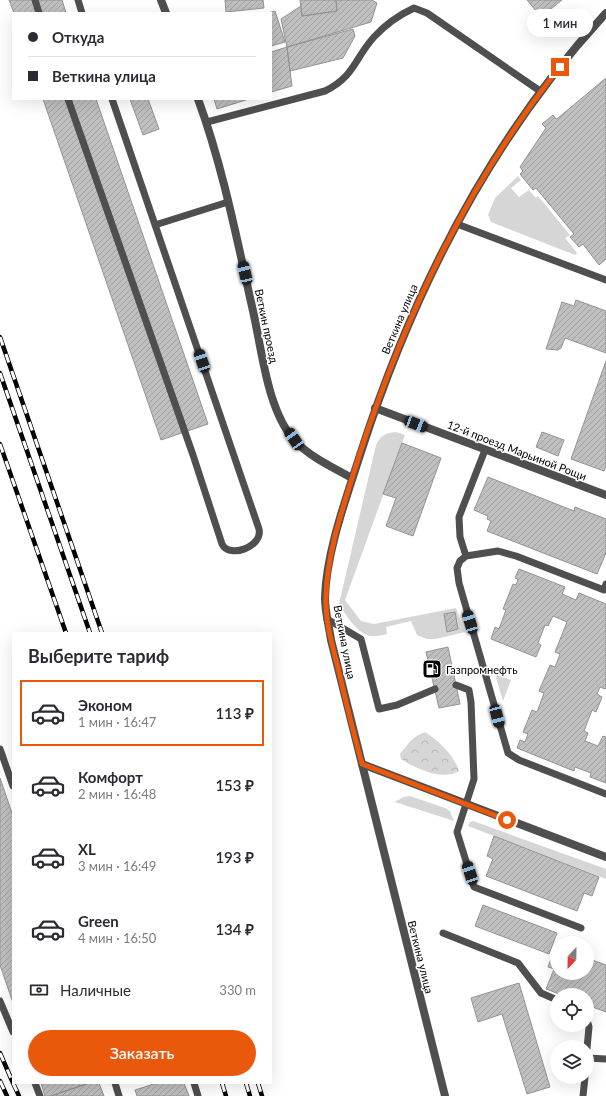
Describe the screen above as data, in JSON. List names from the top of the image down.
{
  "streets": {
    "street": ["Веткина улица", "Веткин проезд", "12-й проезд Марьиной Рощи"]
  },
  "crossings": [
    ["Веткина улица", "Веткин проезд"],
    ["Веткина улица", "12-й проезд Марьиной Рощи"]
  ],
  "places": {
    "fuel station": ["Газпромнефть"]
  },
  "north": "bottom",
  "page": {
    "bubble": "1 мин",
    "banner": ["Откуда", "Веткина улица"],
    "heading": "Выберите тариф",
    "list": [
      {
        "name": "Эконом",
        "note": "1 мин · 16:47",
        "value": "113 ₽"
      },
      {
        "name": "Комфорт",
        "note": "2 мин · 16:48",
        "value": "153 ₽"
      },
      {
        "name": "XL",
        "note": "3 мин · 16:49",
        "value": "193 ₽"
      },
      {
        "name": "Green",
        "note": "4 мин · 16:50",
        "value": "134 ₽"
      }
    ],
    "pay": ["Наличные", "330 m"],
    "buttons": "Заказать"
  }
}
